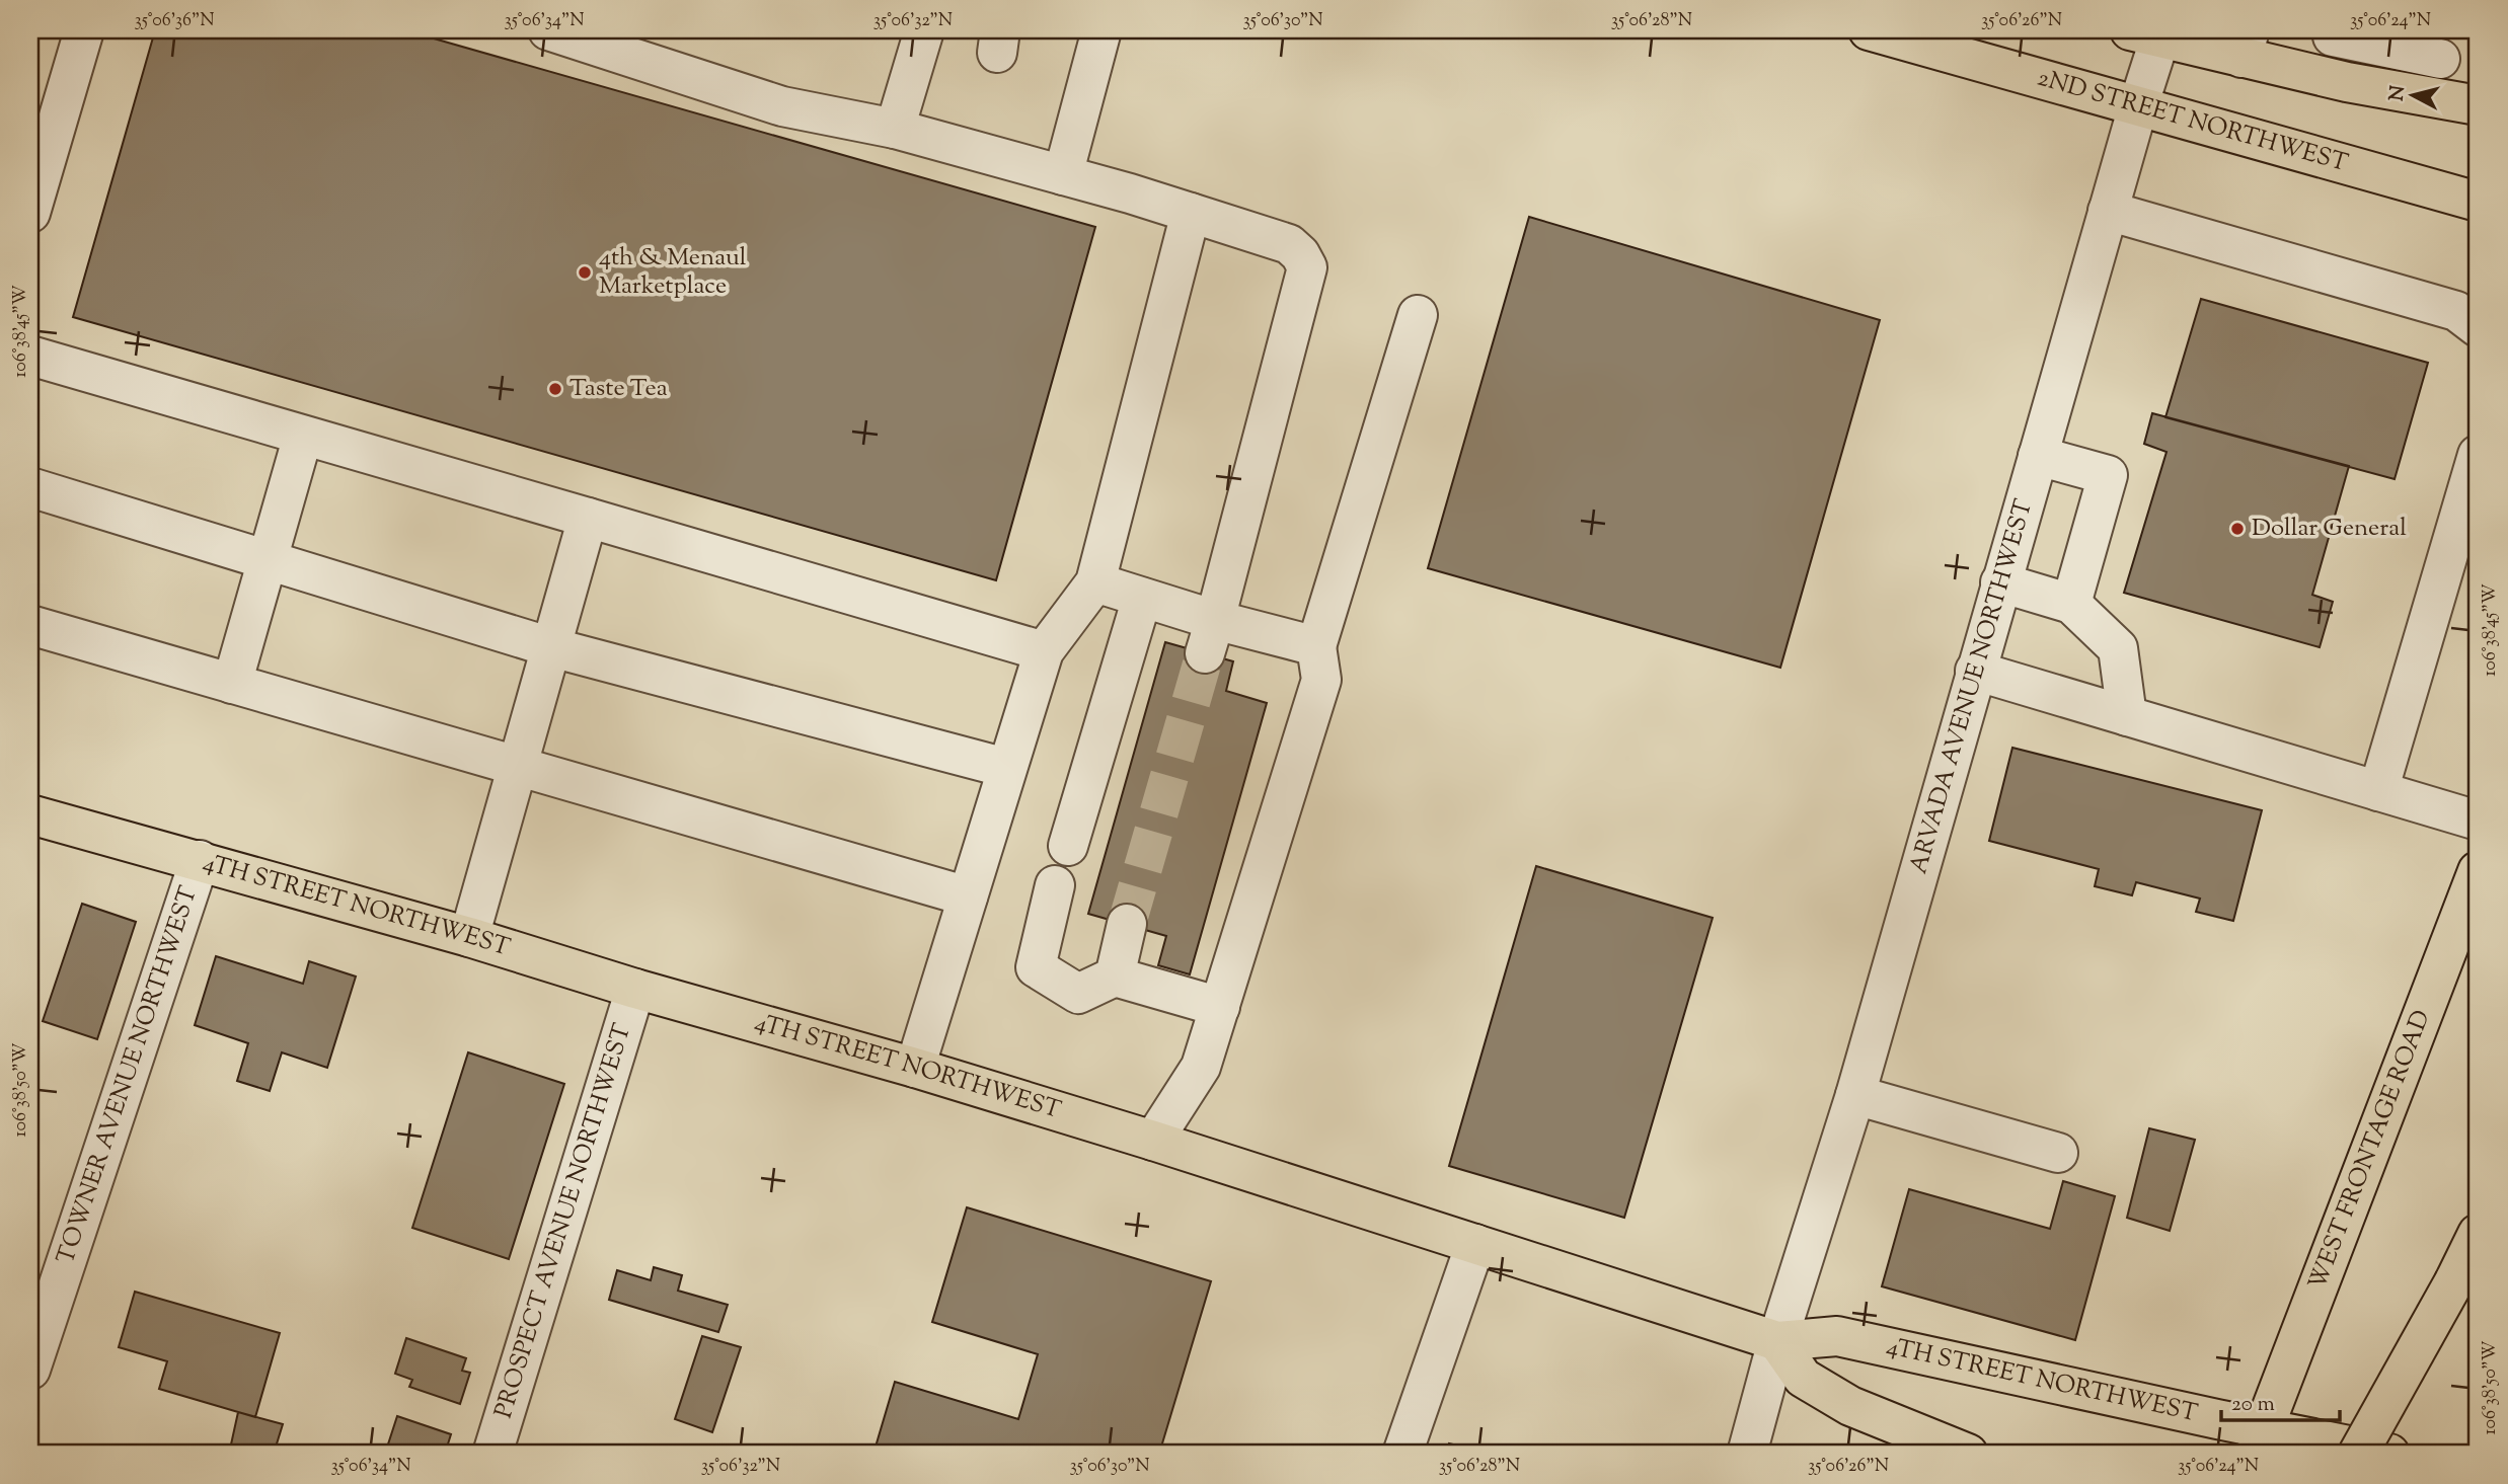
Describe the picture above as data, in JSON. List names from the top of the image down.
{
  "streets": {
    "main road": ["2ND STREET NORTHWEST", "4TH STREET NORTHWEST", "WEST FRONTAGE ROAD"],
    "street": ["ARVADA AVENUE NORTHWEST", "TOWNER AVENUE NORTHWEST", "PROSPECT AVENUE NORTHWEST"]
  },
  "crossings": [
    ["2ND STREET NORTHWEST", "ARVADA AVENUE NORTHWEST"],
    ["ARVADA AVENUE NORTHWEST", "4TH STREET NORTHWEST"],
    ["4TH STREET NORTHWEST", "TOWNER AVENUE NORTHWEST"],
    ["4TH STREET NORTHWEST", "WEST FRONTAGE ROAD"],
    ["4TH STREET NORTHWEST", "PROSPECT AVENUE NORTHWEST"]
  ],
  "places": ["4th & Menaul Marketplace", "Taste Tea", "Dollar General"],
  "scale_bar": "20 m",
  "north": "left",
  "coordinates": [
    "35°06'36\"N",
    "35°06'34\"N",
    "35°06'32\"N",
    "35°06'30\"N",
    "35°06'28\"N",
    "35°06'26\"N",
    "35°06'24\"N",
    "106°38'45\"W",
    "106°38'50\"W"
  ]
}
